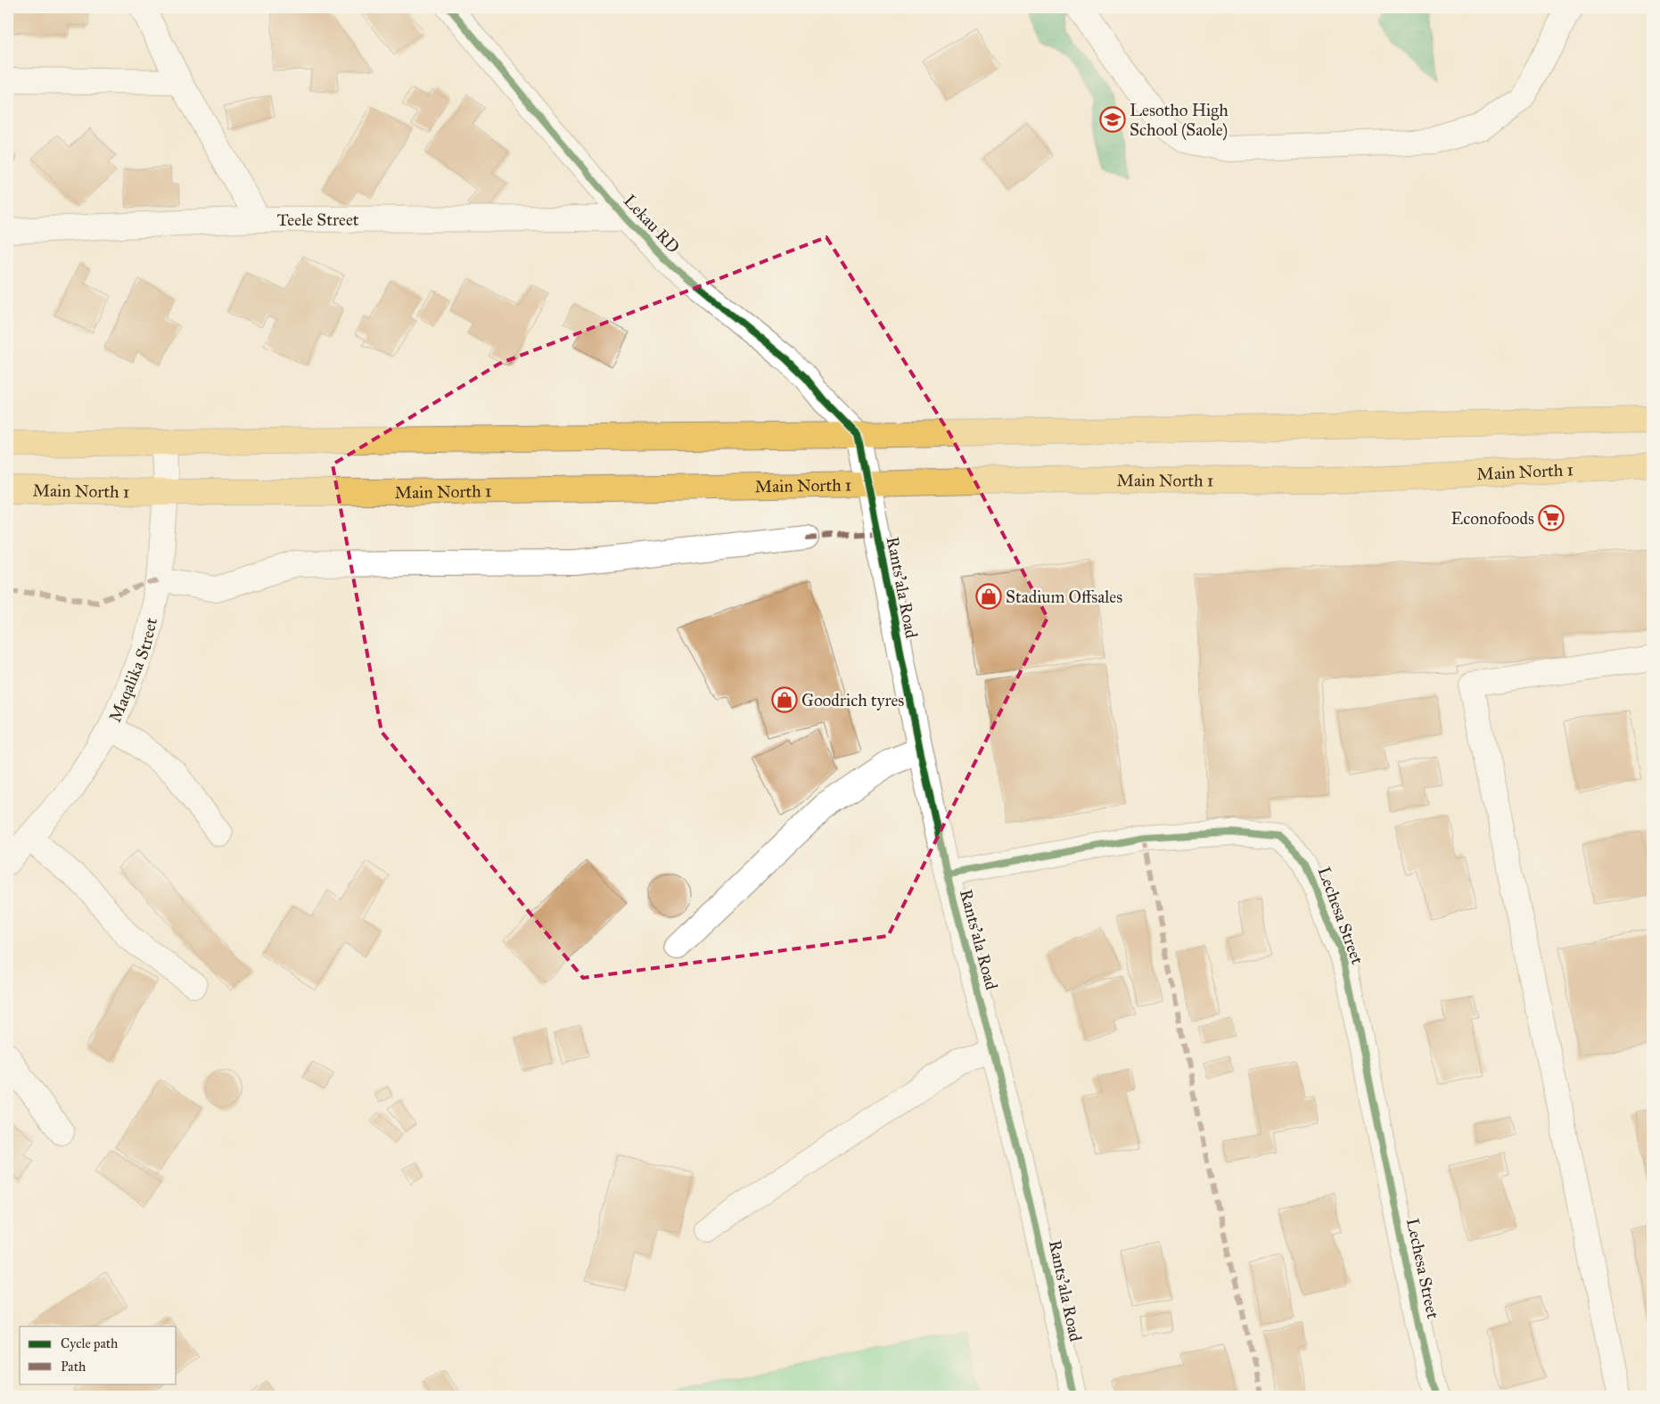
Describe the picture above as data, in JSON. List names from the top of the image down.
{
  "streets": {
    "main road": ["Main North 1"],
    "street": [
      "Teele Street",
      "Lekau RD",
      "Rants'ala Road",
      "Maqalika Street",
      "Lechesa Street"
    ]
  },
  "crossings": [
    ["Teele Street", "Lekau RD"],
    ["Lekau RD", "Rants'ala Road"],
    ["Main North 1", "Rants'ala Road"],
    ["Main North 1", "Maqalika Street"],
    ["Rants'ala Road", "Lechesa Street"]
  ],
  "places": {
    "school or university": ["Lesotho High School (Saole)"],
    "supermarket": ["Econofoods"],
    "shop": ["Stadium Offsales", "Goodrich tyres"]
  },
  "legend": ["Cycle path", "Path"]
}
